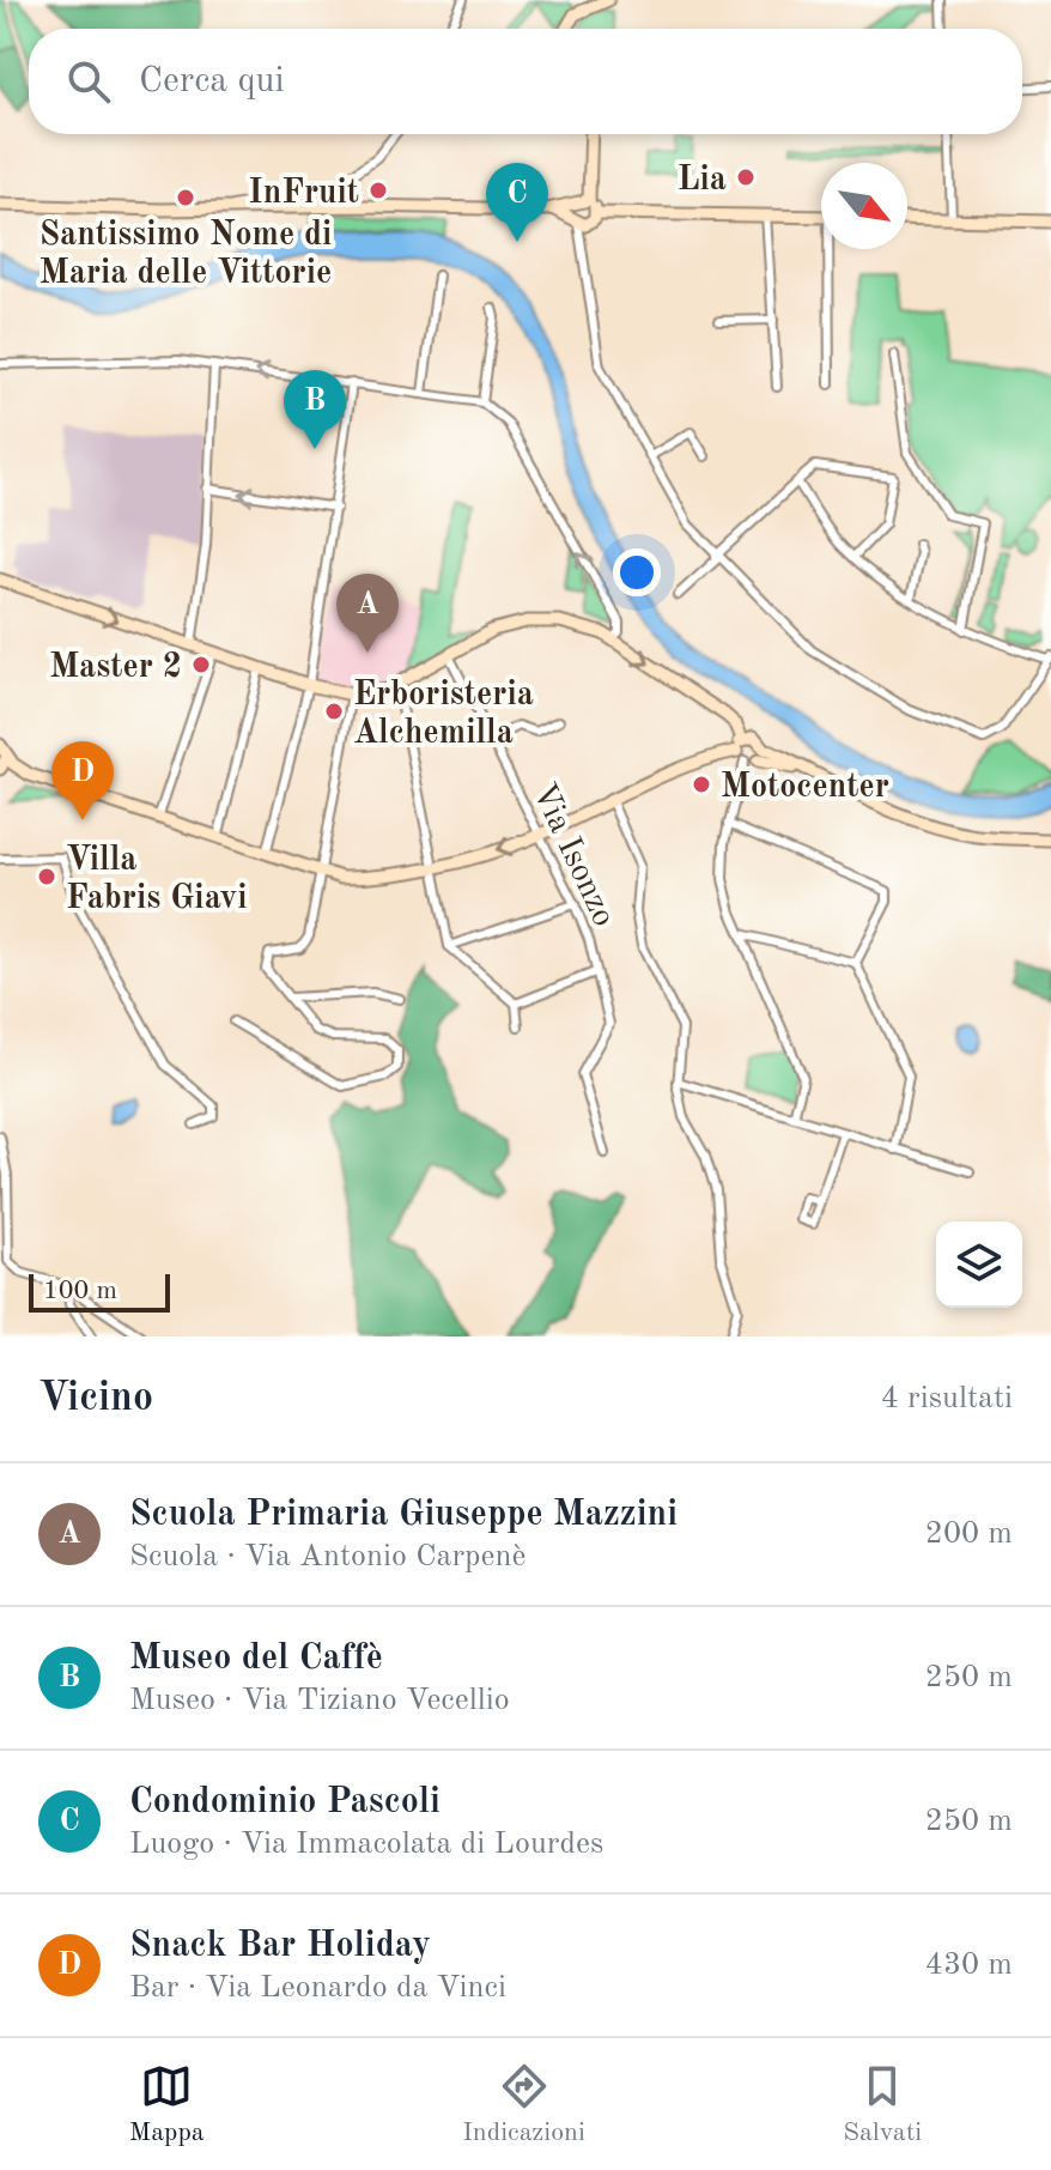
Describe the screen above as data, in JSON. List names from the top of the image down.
{
  "streets": {
    "street": ["Via Isonzo"]
  },
  "places": [
    "Lia",
    "InFruit",
    "Santissimo Nome di Maria delle Vittorie",
    "Master 2",
    "Erboristeria Alchemilla",
    "Motocenter",
    "Villa Fabris Giavi"
  ],
  "scale_bar": "100 m",
  "north": "bottom right",
  "page": {
    "search": "Cerca qui",
    "pins": [
      "C",
      "B",
      "A",
      "D"
    ],
    "scale": "100 m",
    "heading": ["Vicino", "4 risultati"],
    "list": [
      {
        "mark": "A",
        "name": "Scuola Primaria Giuseppe Mazzini",
        "note": "Scuola · Via Antonio Carpenè",
        "value": "200 m"
      },
      {
        "mark": "B",
        "name": "Museo del Caffè",
        "note": "Museo · Via Tiziano Vecellio",
        "value": "250 m"
      },
      {
        "mark": "C",
        "name": "Condominio Pascoli",
        "note": "Luogo · Via Immacolata di Lourdes",
        "value": "250 m"
      },
      {
        "mark": "D",
        "name": "Snack Bar Holiday",
        "note": "Bar · Via Leonardo da Vinci",
        "value": "430 m"
      }
    ],
    "nav": ["Mappa", "Indicazioni", "Salvati"]
  }
}
